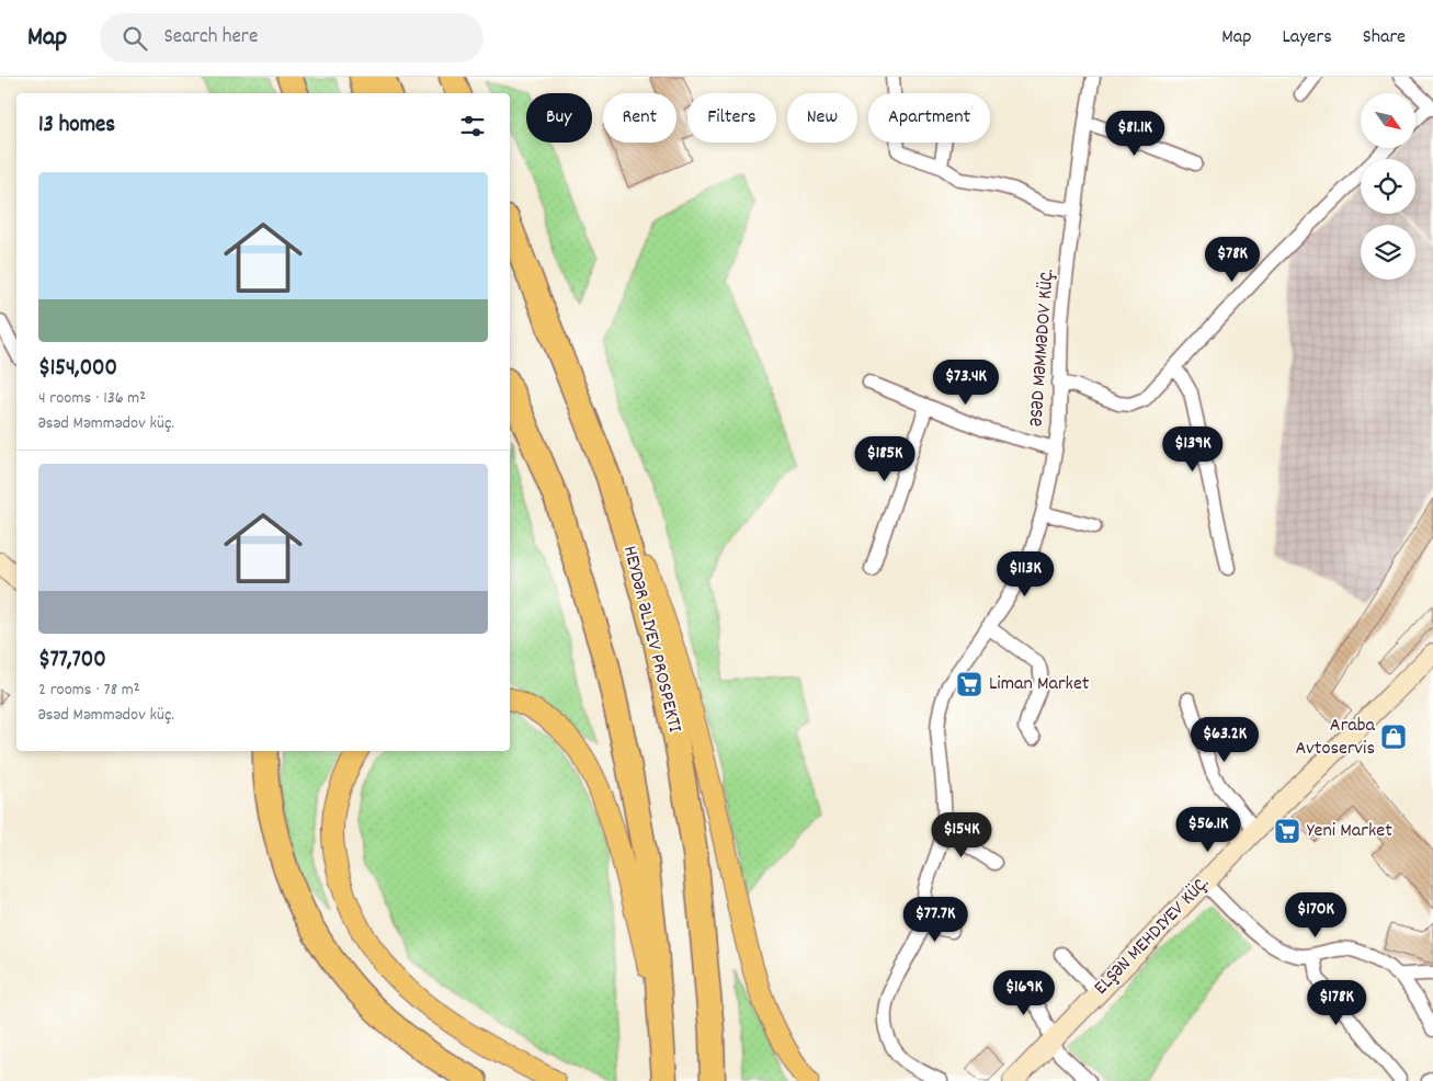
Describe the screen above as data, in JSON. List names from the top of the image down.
{
  "streets": {
    "highway": ["HEYDƏR ƏLIYEV PROSPEKTI"],
    "street": ["ƏSƏD MƏMMƏDOV KÜÇ.", "ELŞƏN MEHDIYEV KÜÇ."]
  },
  "places": {
    "supermarket": ["Liman Market", "Yeni Market"],
    "shop": ["Araba Avtoservis"]
  },
  "north": "bottom right",
  "page": {
    "header": "Map",
    "search": "Search here",
    "nav": ["Map", "Layers", "Share"],
    "chip": [
      "Buy",
      "Rent",
      "Filters",
      "New",
      "Apartment"
    ],
    "heading": "13 homes",
    "price": [
      "$81.1K",
      "$78K",
      "$73.4K",
      "$139K",
      "$185K",
      "$113K",
      "$63.2K",
      "$56.1K",
      "$154K",
      "$170K",
      "$77.7K",
      "$169K",
      "$178K"
    ],
    "list": [
      {
        "name": "$154,000",
        "note": "4 rooms · 136 m² · Əsəd Məmmədov küç."
      },
      {
        "name": "$77,700",
        "note": "2 rooms · 78 m² · Əsəd Məmmədov küç."
      }
    ]
  }
}
